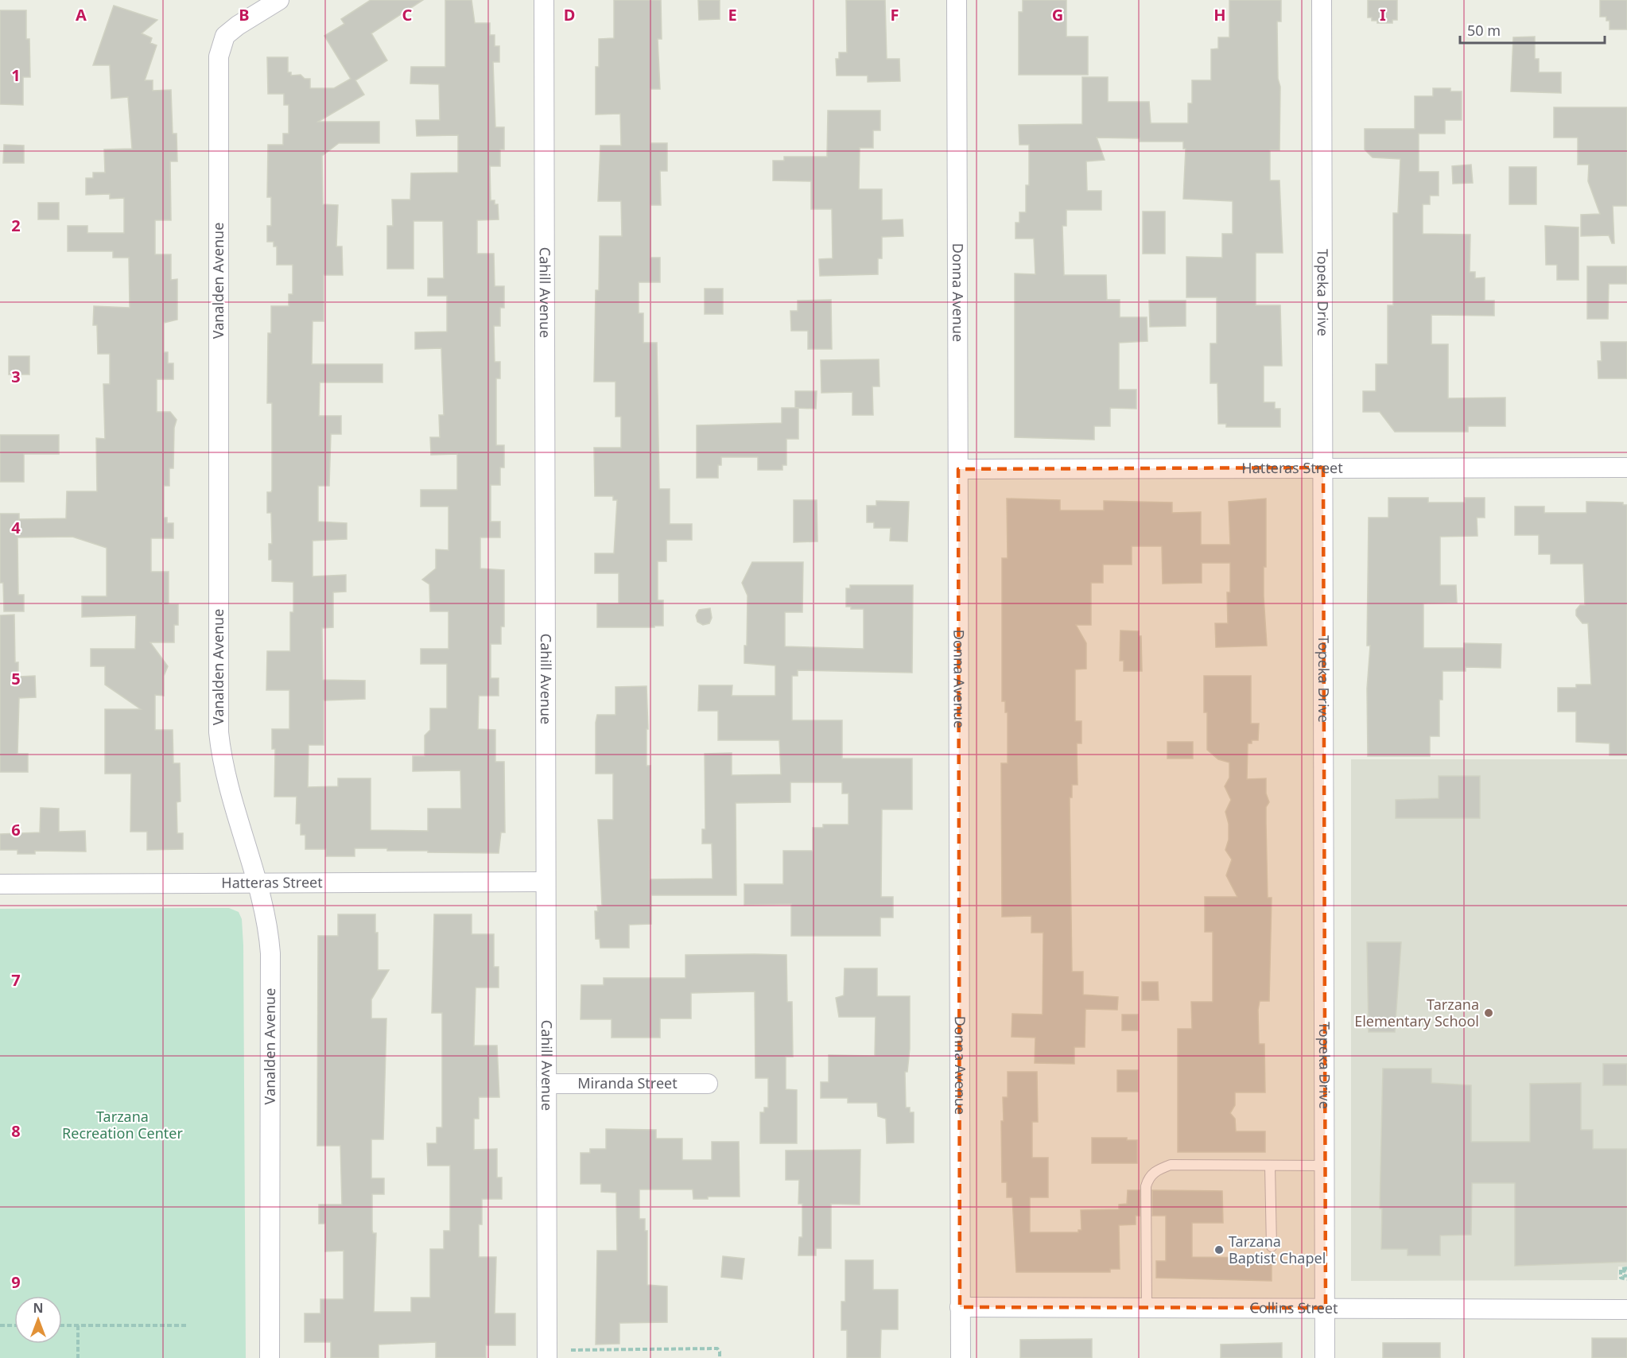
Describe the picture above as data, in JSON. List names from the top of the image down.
{
  "streets": {
    "street": [
      "Vanalden Avenue",
      "Cahill Avenue",
      "Donna Avenue",
      "Topeka Drive",
      "Hatteras Street",
      "Miranda Street",
      "Collins Street"
    ]
  },
  "crossings": [
    ["Vanalden Avenue", "Hatteras Street"],
    ["Cahill Avenue", "Hatteras Street"],
    ["Cahill Avenue", "Miranda Street"],
    ["Donna Avenue", "Hatteras Street"],
    ["Donna Avenue", "Collins Street"],
    ["Topeka Drive", "Hatteras Street"],
    ["Topeka Drive", "Collins Street"]
  ],
  "parks": ["Tarzana Recreation Center"],
  "places": ["Tarzana Elementary School", "Tarzana Baptist Chapel"],
  "scale_bar": "50 m",
  "north": "top",
  "grid": {
    "columns": [
      "A",
      "B",
      "C",
      "D",
      "E",
      "F",
      "G",
      "H",
      "I"
    ],
    "rows": [
      "1",
      "2",
      "3",
      "4",
      "5",
      "6",
      "7",
      "8",
      "9"
    ]
  }
}
